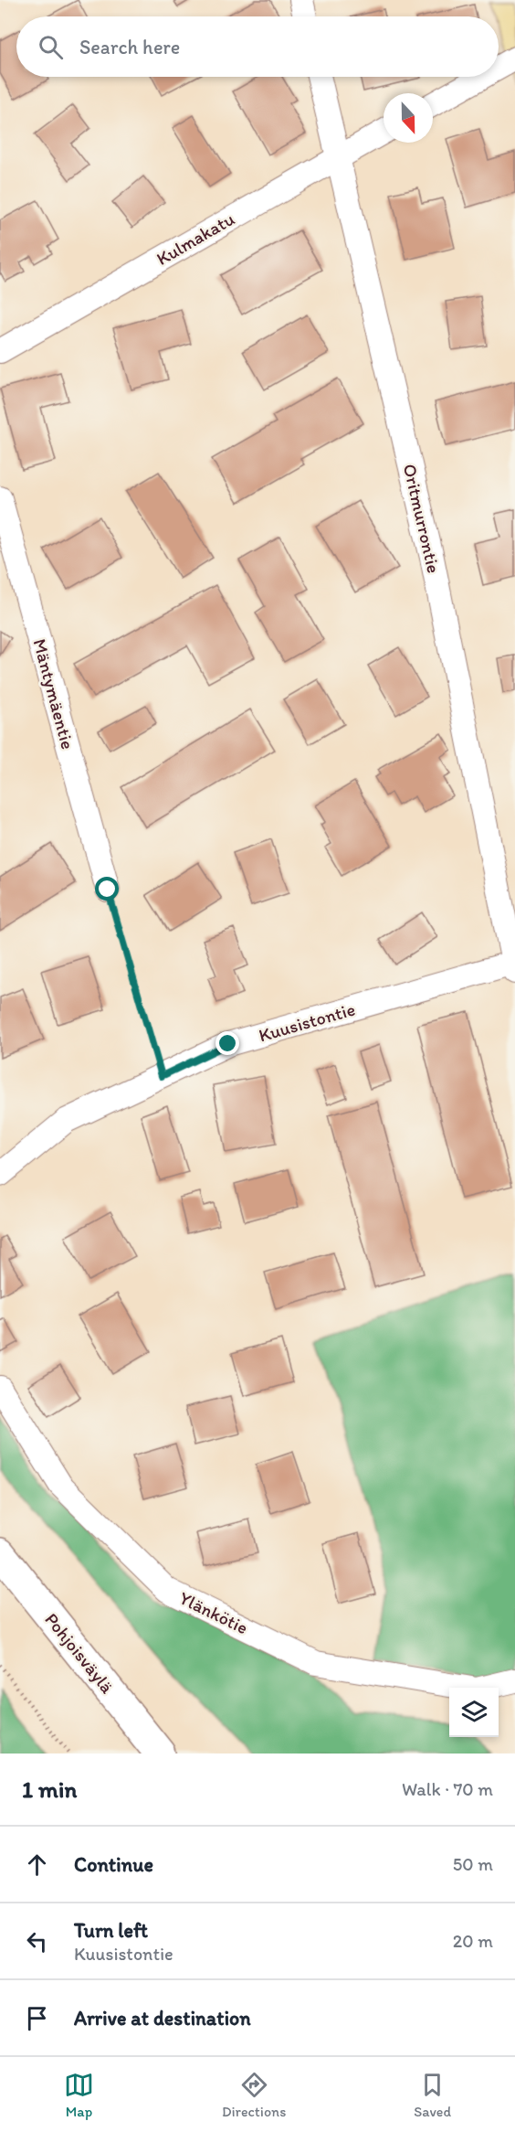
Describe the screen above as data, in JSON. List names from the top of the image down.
{
  "streets": {
    "main road": ["Pohjoisväylä"],
    "street": [
      "Kulmakatu",
      "Oritmurrontie",
      "Mäntymäentie",
      "Kuusistontie",
      "Ylänkötie"
    ]
  },
  "crossings": [
    ["Kulmakatu", "Oritmurrontie"],
    ["Oritmurrontie", "Kuusistontie"]
  ],
  "north": "bottom",
  "page": {
    "search": "Search here",
    "heading": ["1 min", "Walk · 70 m"],
    "list": [
      ["Continue", "50 m"],
      ["Turn left", "Kuusistontie", "20 m"],
      "Arrive at destination"
    ],
    "nav": ["Map", "Directions", "Saved"]
  }
}
